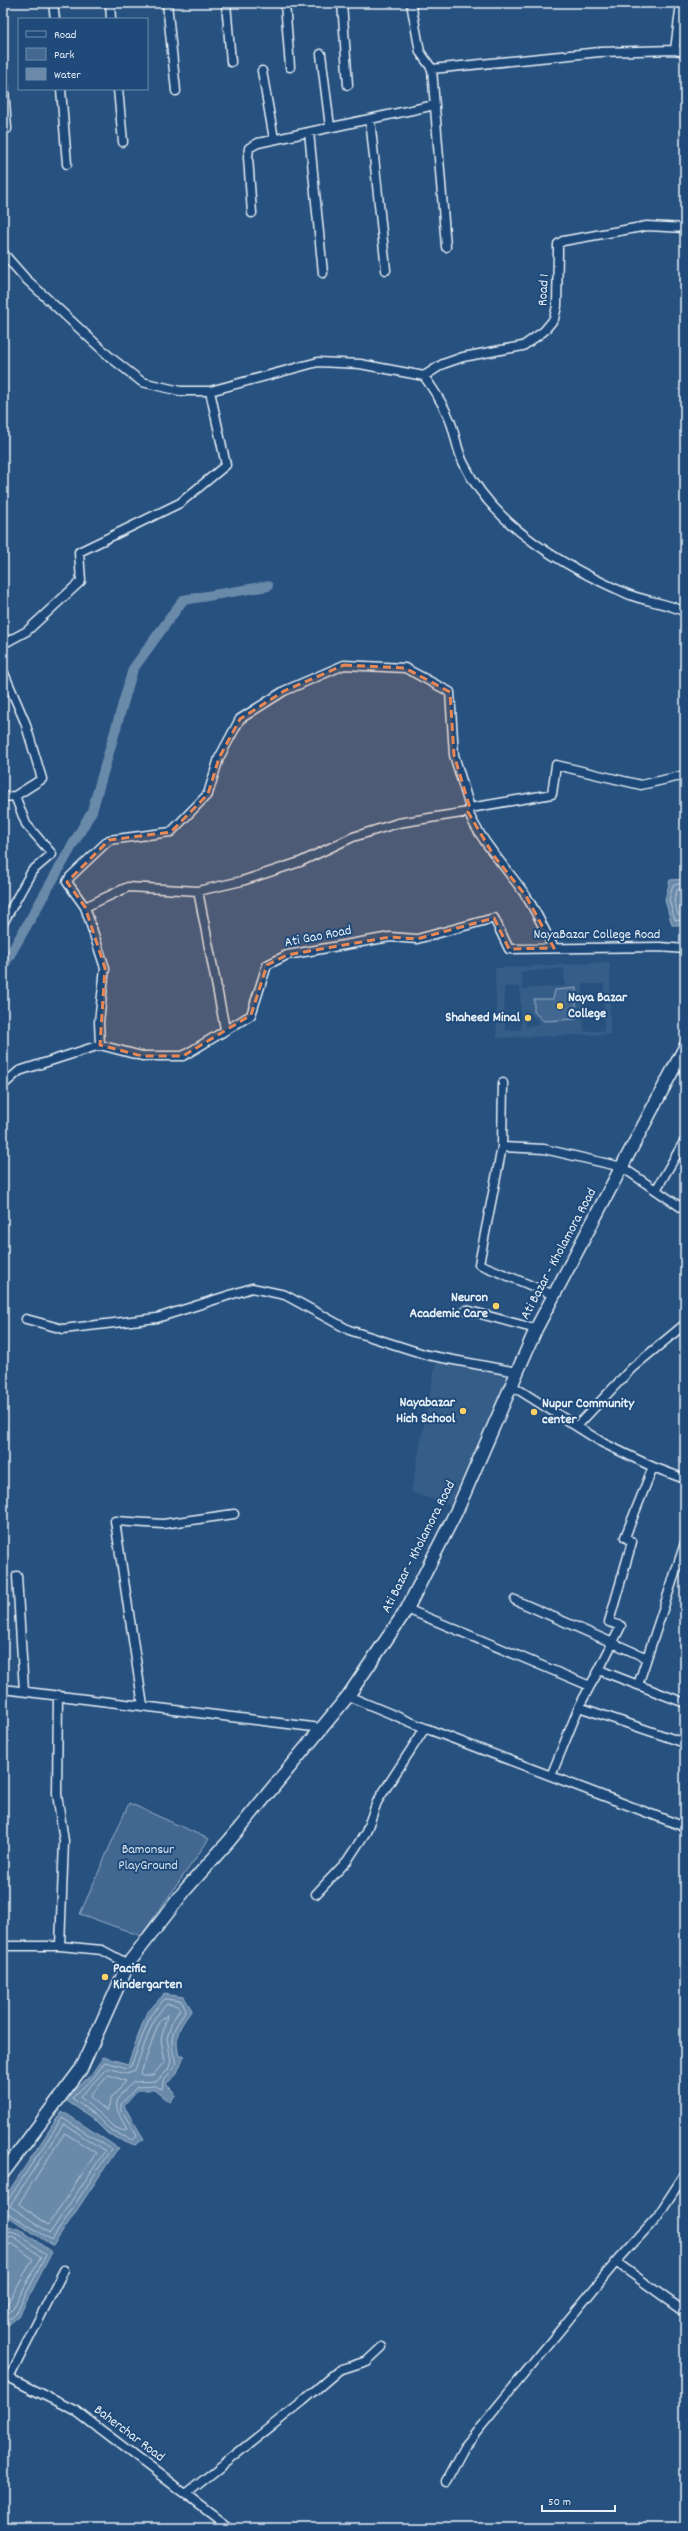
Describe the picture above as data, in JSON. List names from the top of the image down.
{
  "streets": {
    "main road": ["Ati Bazar - Kholamora Road"],
    "street": [
      "Road 1",
      "NayaBazar College Road",
      "Ati Gao Road",
      "Baherchar Road"
    ]
  },
  "crossings": [
    ["NayaBazar College Road", "Ati Gao Road"]
  ],
  "parks": ["Bamonsur PlayGround"],
  "places": [
    "Naya Bazar College",
    "Shaheed Minal",
    "Neuron Academic Care",
    "Nayabazar Hich School",
    "Nupur Community center",
    "Pacific Kindergarten"
  ],
  "legend": ["Road", "Park", "Water"],
  "scale_bar": "50 m"
}
